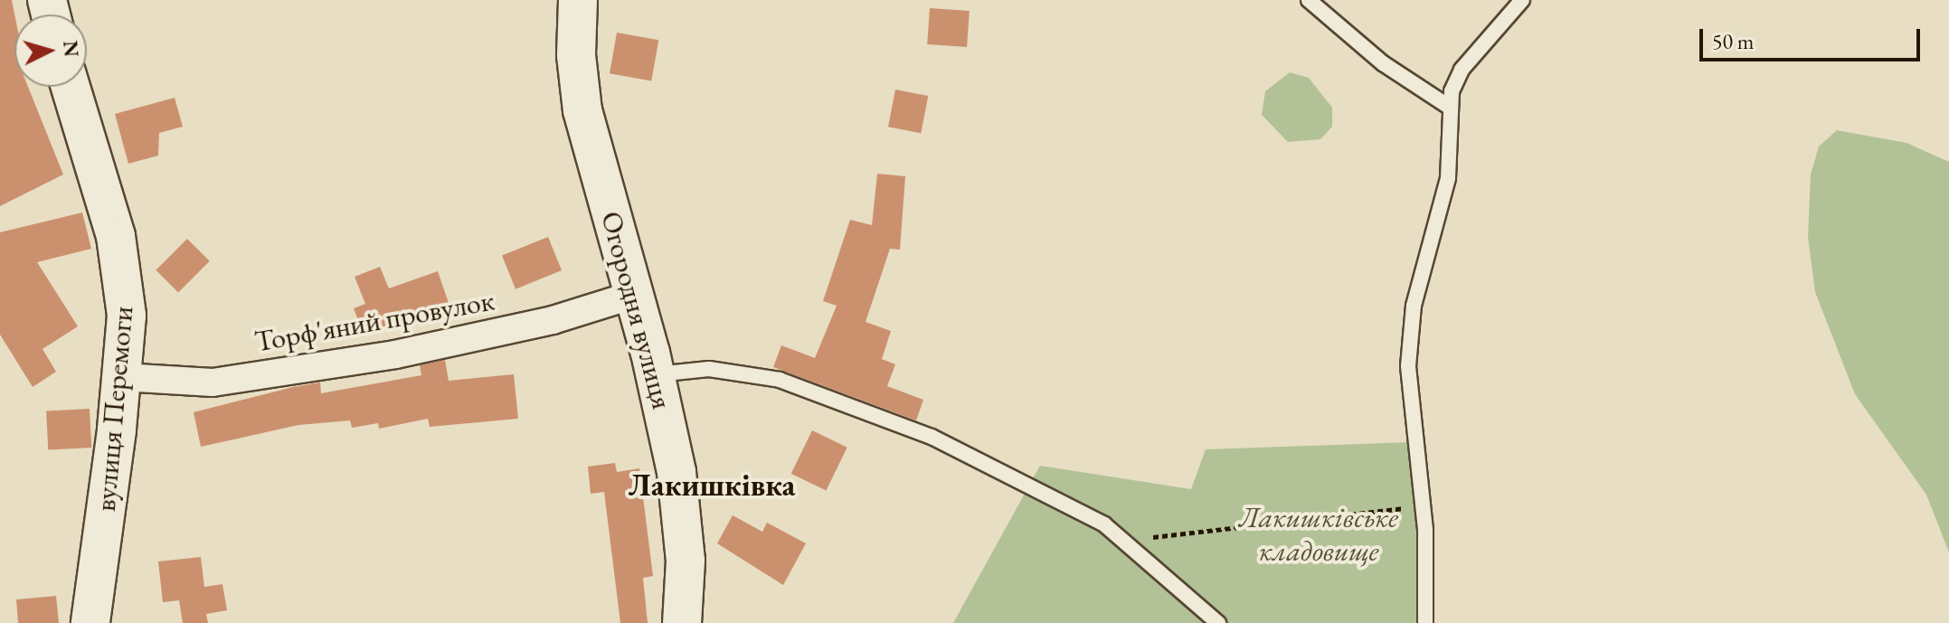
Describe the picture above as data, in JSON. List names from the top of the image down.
{
  "streets": {
    "street": ["Огородня вулиця", "Торф'яний провулок", "вулиця Перемоги"]
  },
  "crossings": [
    ["Огородня вулиця", "Торф'яний провулок"],
    ["Торф'яний провулок", "вулиця Перемоги"]
  ],
  "districts": ["Лакишківка"],
  "parks": ["Лакишківське кладовище"],
  "scale_bar": "50 m",
  "north": "right"
}
